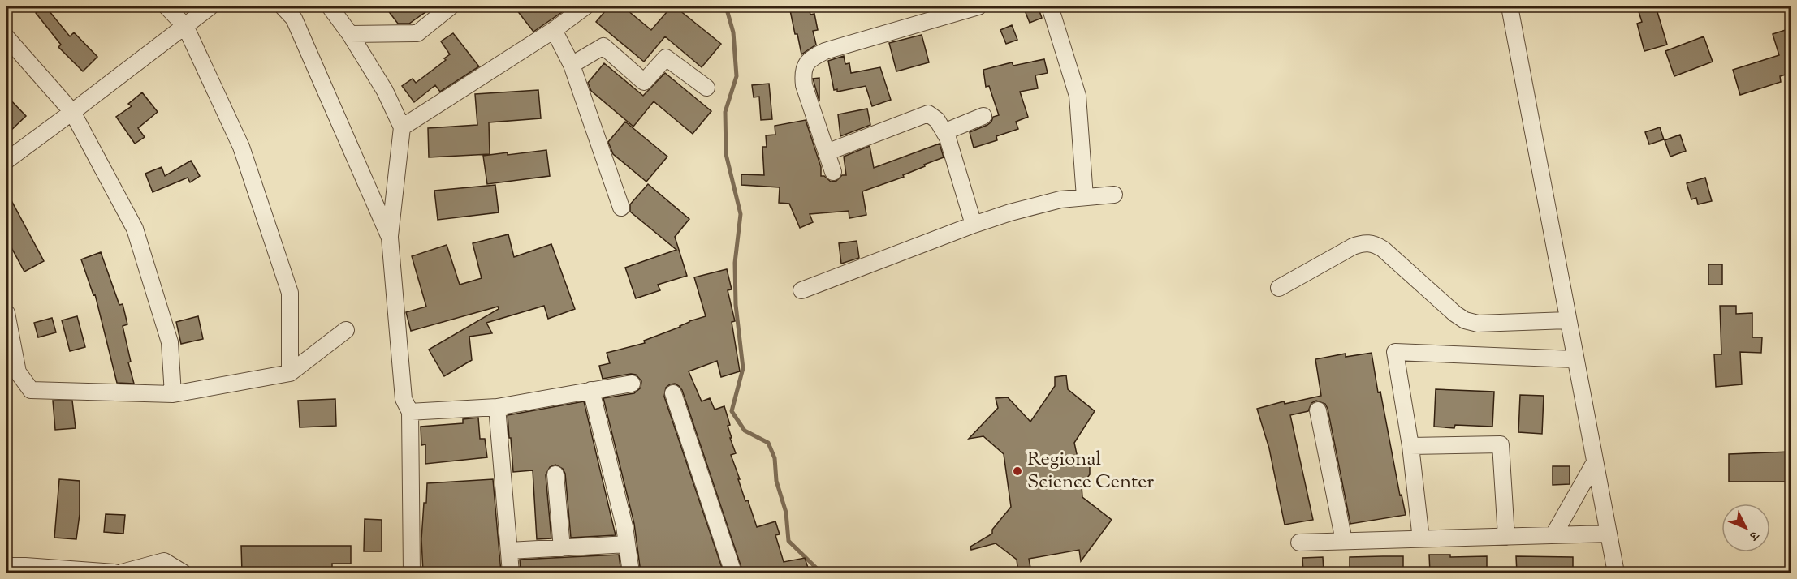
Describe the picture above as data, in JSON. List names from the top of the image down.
{
  "places": ["Regional Science Center"],
  "north": "bottom right"
}
